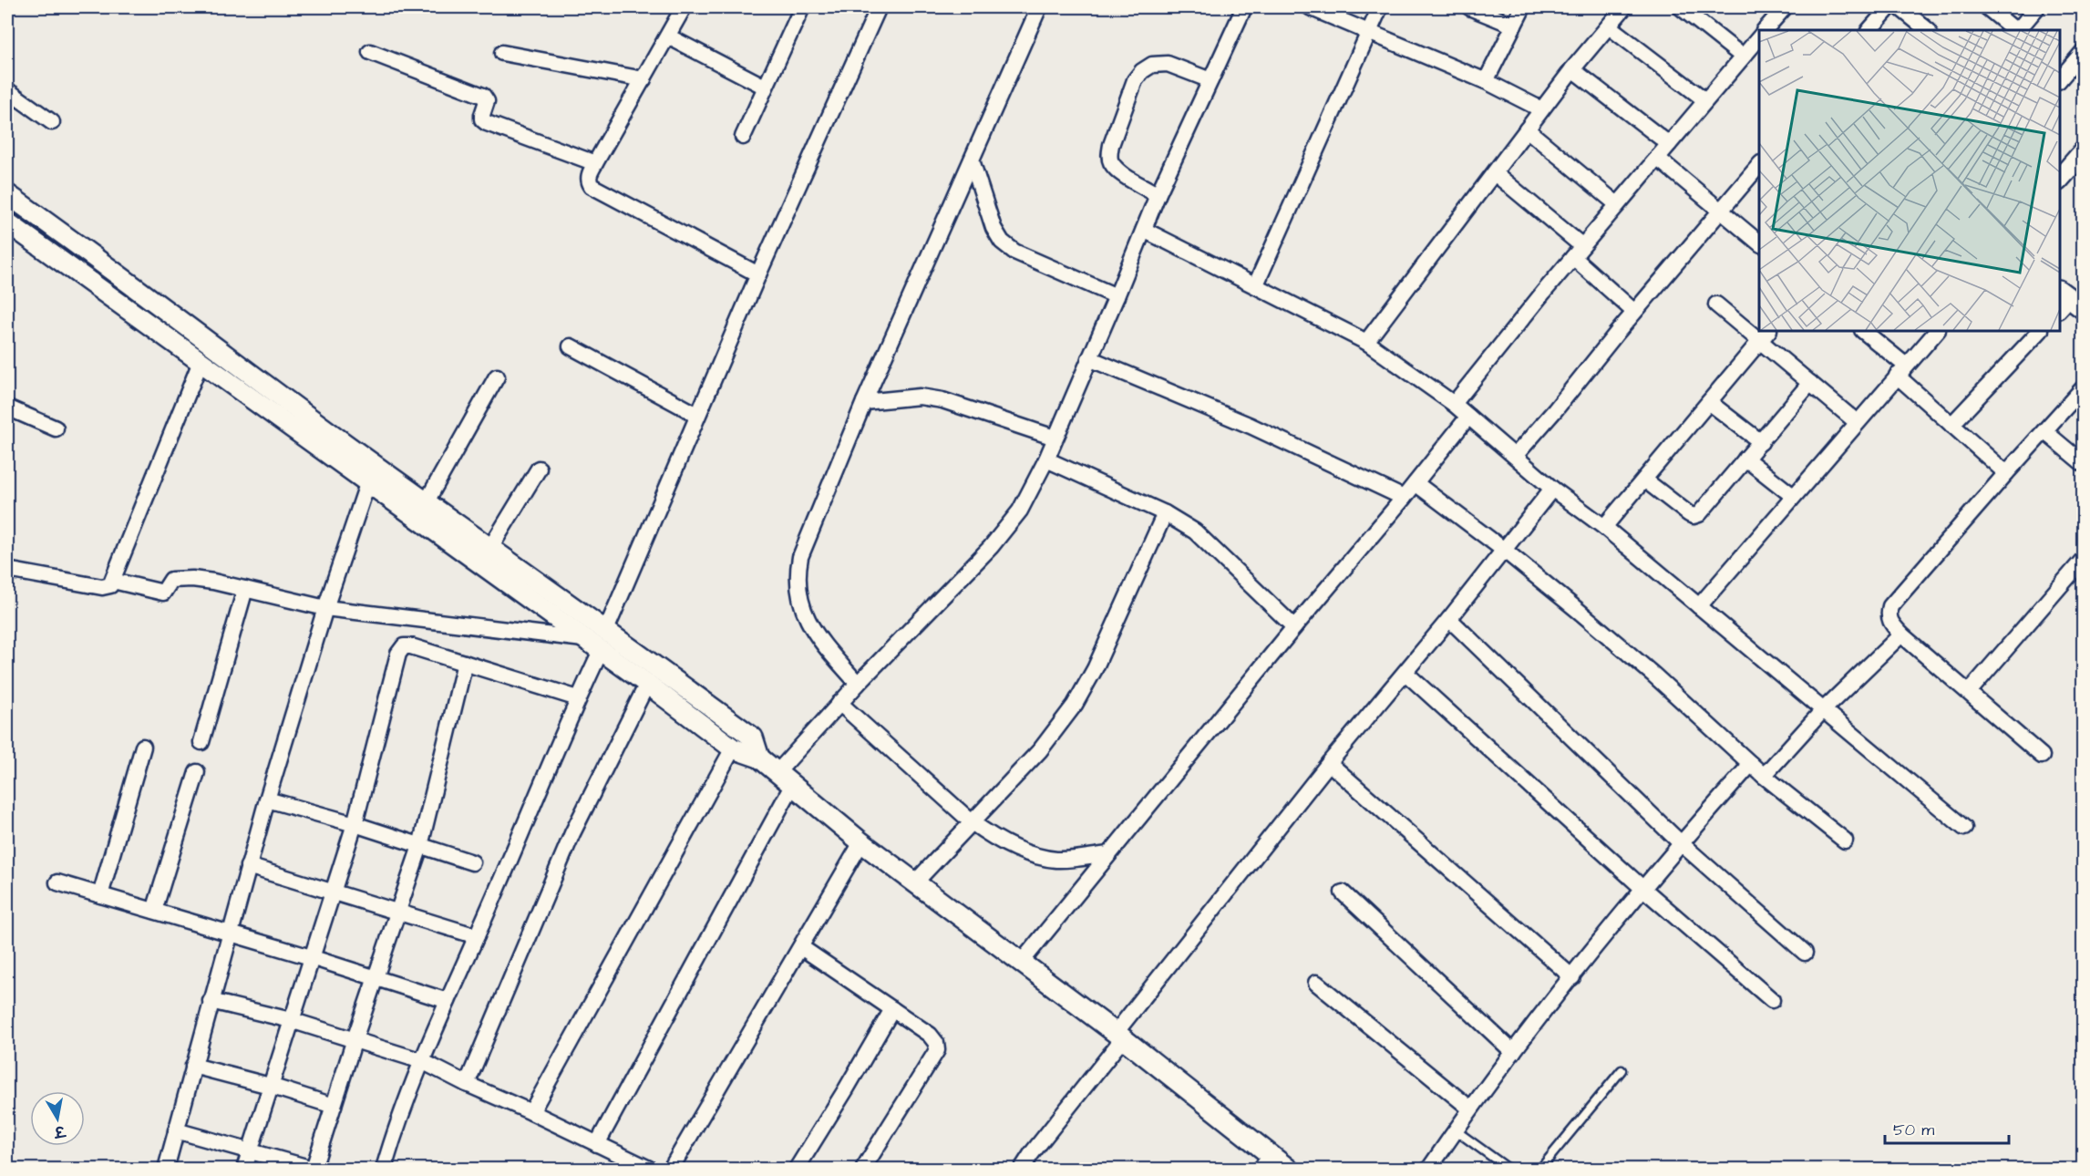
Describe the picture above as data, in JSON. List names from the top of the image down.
{
  "scale_bar": "50 m",
  "north": "bottom"
}
